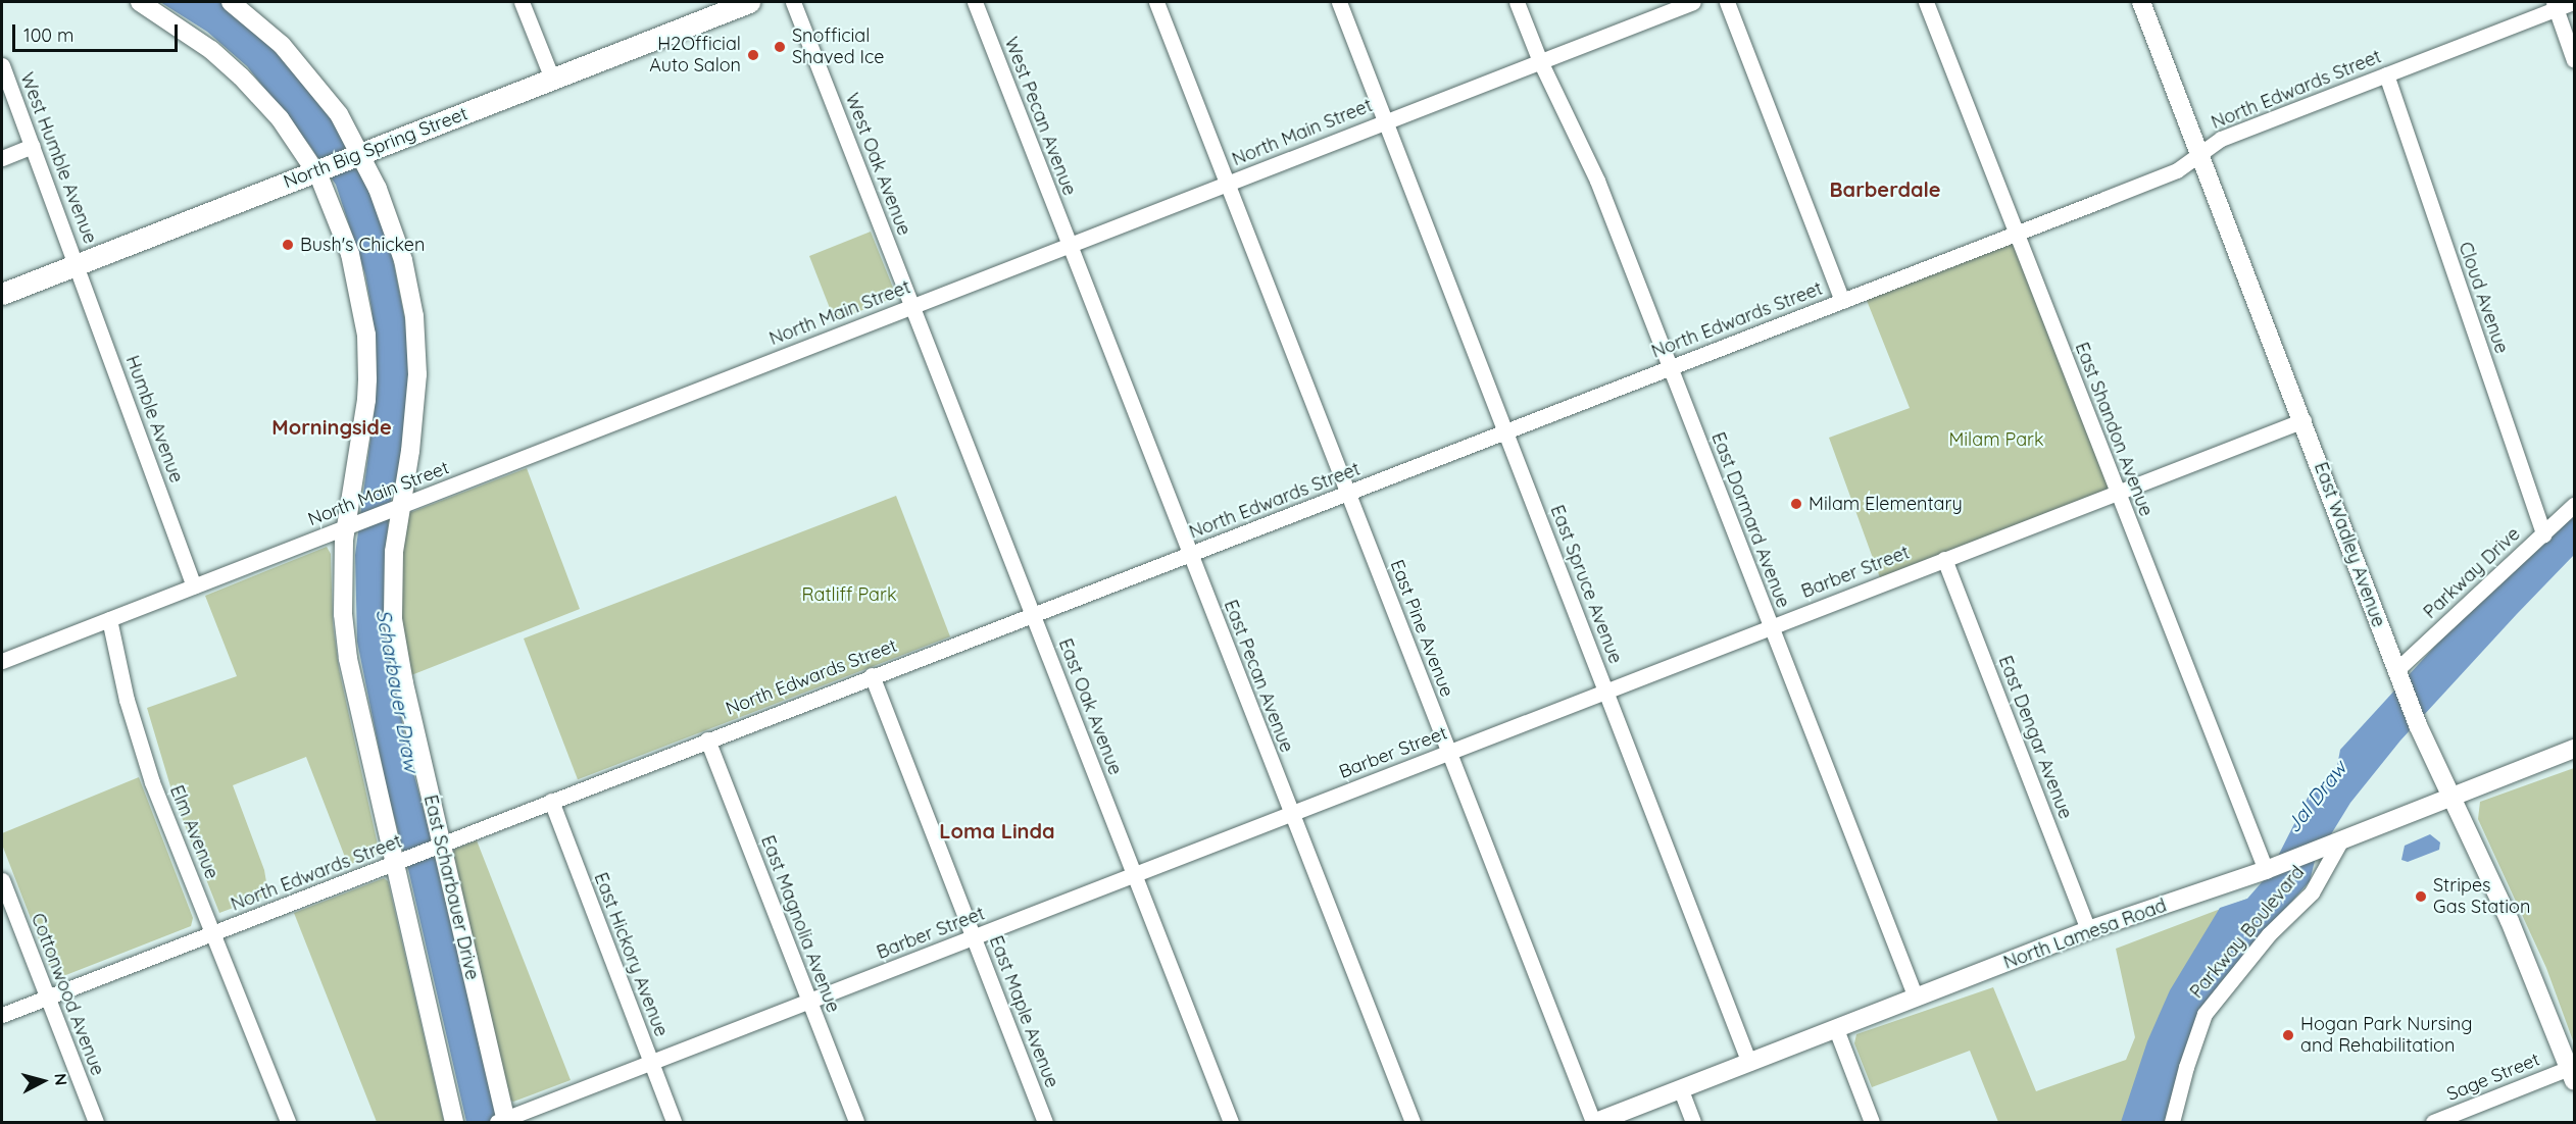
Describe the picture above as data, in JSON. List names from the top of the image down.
{
  "streets": {
    "highway": ["North Big Spring Street"],
    "main road": ["East Wadley Avenue", "East Scharbauer Drive", "North Lamesa Road"],
    "street": [
      "North Edwards Street",
      "West Pecan Avenue",
      "North Main Street",
      "West Humble Avenue",
      "West Oak Avenue",
      "Cloud Avenue",
      "Humble Avenue",
      "East Shandon Avenue",
      "East Dormard Avenue",
      "Barber Street",
      "Parkway Drive",
      "East Spruce Avenue",
      "East Pine Avenue",
      "East Pecan Avenue",
      "East Oak Avenue",
      "East Dengar Avenue",
      "Elm Avenue",
      "East Magnolia Avenue",
      "Parkway Boulevard",
      "East Hickory Avenue",
      "Cottonwood Avenue",
      "East Maple Avenue",
      "Sage Street"
    ]
  },
  "crossings": [
    ["North Edwards Street", "Cloud Avenue"],
    ["North Edwards Street", "East Shandon Avenue"],
    ["North Edwards Street", "East Dormard Avenue"],
    ["North Edwards Street", "East Wadley Avenue"],
    ["North Edwards Street", "East Spruce Avenue"],
    ["North Edwards Street", "East Pine Avenue"],
    ["North Edwards Street", "East Pecan Avenue"],
    ["North Edwards Street", "East Oak Avenue"],
    ["North Edwards Street", "Elm Avenue"],
    ["North Edwards Street", "East Scharbauer Drive"],
    ["North Edwards Street", "East Magnolia Avenue"],
    ["North Edwards Street", "East Hickory Avenue"],
    ["North Edwards Street", "Cottonwood Avenue"],
    ["North Edwards Street", "East Maple Avenue"],
    ["West Pecan Avenue", "North Main Street"],
    ["West Pecan Avenue", "East Pecan Avenue"],
    ["North Main Street", "West Oak Avenue"],
    ["North Main Street", "Humble Avenue"],
    ["North Main Street", "East Dormard Avenue"],
    ["North Main Street", "East Spruce Avenue"],
    ["North Main Street", "East Pine Avenue"],
    ["North Main Street", "East Pecan Avenue"],
    ["North Main Street", "East Oak Avenue"],
    ["North Main Street", "Elm Avenue"],
    ["North Main Street", "East Scharbauer Drive"],
    ["North Big Spring Street", "West Humble Avenue"],
    ["North Big Spring Street", "Humble Avenue"],
    ["North Big Spring Street", "East Scharbauer Drive"],
    ["West Humble Avenue", "Humble Avenue"],
    ["West Oak Avenue", "East Oak Avenue"],
    ["Cloud Avenue", "Parkway Drive"],
    ["East Shandon Avenue", "Barber Street"],
    ["East Shandon Avenue", "North Lamesa Road"],
    ["East Dormard Avenue", "Barber Street"],
    ["East Dormard Avenue", "North Lamesa Road"],
    ["East Wadley Avenue", "Barber Street"],
    ["East Wadley Avenue", "Parkway Drive"],
    ["East Wadley Avenue", "North Lamesa Road"],
    ["East Wadley Avenue", "Sage Street"],
    ["Barber Street", "East Spruce Avenue"],
    ["Barber Street", "East Pine Avenue"],
    ["Barber Street", "East Pecan Avenue"],
    ["Barber Street", "East Oak Avenue"],
    ["Barber Street", "East Dengar Avenue"],
    ["Barber Street", "East Scharbauer Drive"],
    ["Barber Street", "East Magnolia Avenue"],
    ["Barber Street", "East Hickory Avenue"],
    ["Barber Street", "East Maple Avenue"],
    ["East Spruce Avenue", "North Lamesa Road"],
    ["East Pine Avenue", "North Lamesa Road"],
    ["East Dengar Avenue", "North Lamesa Road"],
    ["Parkway Boulevard", "North Lamesa Road"]
  ],
  "districts": ["Barberdale", "Morningside", "Loma Linda"],
  "water": ["Scharbauer Draw", "Jal Draw"],
  "parks": ["Milam Park", "Ratliff Park"],
  "places": [
    "Snofficial Shaved Ice",
    "H2Official Auto Salon",
    "Bush's Chicken",
    "Milam Elementary",
    "Stripes Gas Station",
    "Hogan Park Nursing and Rehabilitation"
  ],
  "scale_bar": "100 m",
  "north": "right"
}
